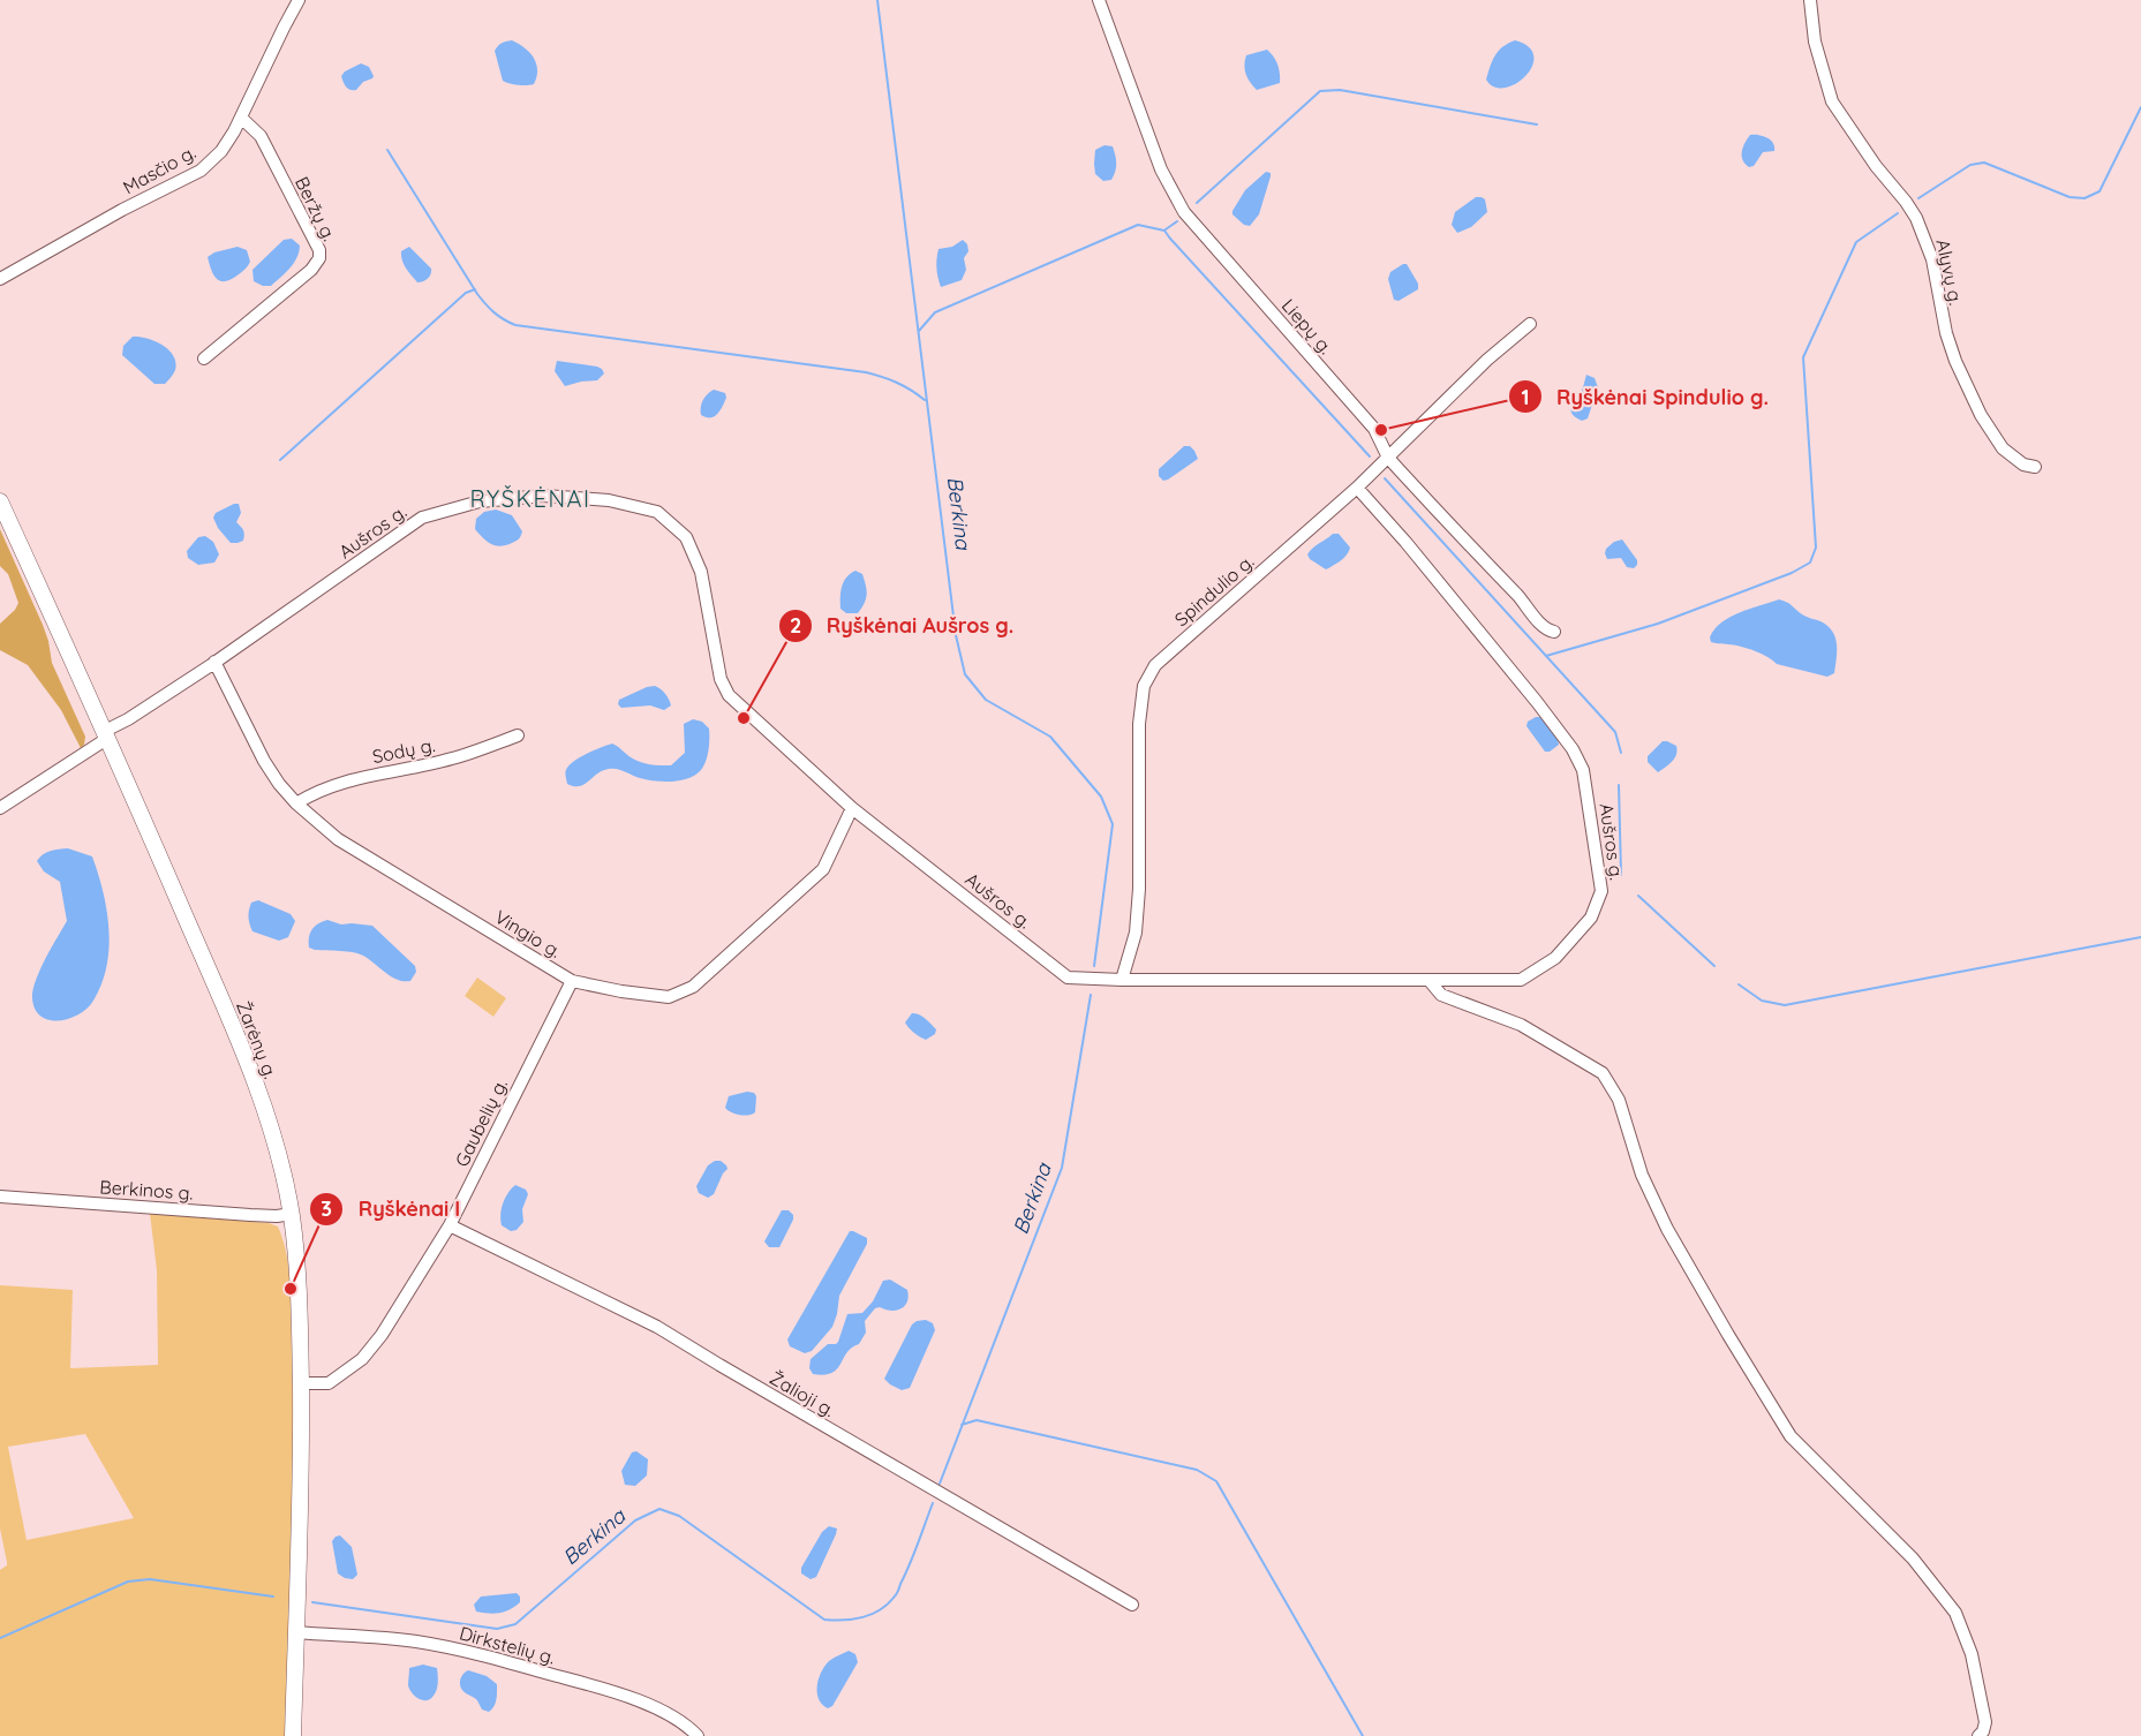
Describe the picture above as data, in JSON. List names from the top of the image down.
{
  "streets": {
    "main road": ["Žarėnų g."],
    "street": [
      "Masčio g.",
      "Beržų g.",
      "Alyvų g.",
      "Liepų g.",
      "Aušros g.",
      "Spindulio g.",
      "Sodų g.",
      "Vingio g.",
      "Gaubelių g.",
      "Berkinos g.",
      "Žalioji g.",
      "Dirkstelių g."
    ]
  },
  "crossings": [
    ["Masčio g.", "Beržų g."],
    ["Liepų g.", "Spindulio g."],
    ["Aušros g.", "Spindulio g."],
    ["Aušros g.", "Vingio g."],
    ["Aušros g.", "Žarėnų g."],
    ["Sodų g.", "Vingio g."],
    ["Vingio g.", "Gaubelių g."],
    ["Žarėnų g.", "Gaubelių g."],
    ["Žarėnų g.", "Berkinos g."],
    ["Žarėnų g.", "Dirkstelių g."],
    ["Gaubelių g.", "Žalioji g."]
  ],
  "districts": ["RYŠKĖNAI"],
  "water": ["Berkina"],
  "places": ["Ryškėnai Spindulio g.", "Ryškėnai Aušros g.", "Ryškėnai I"]
}
